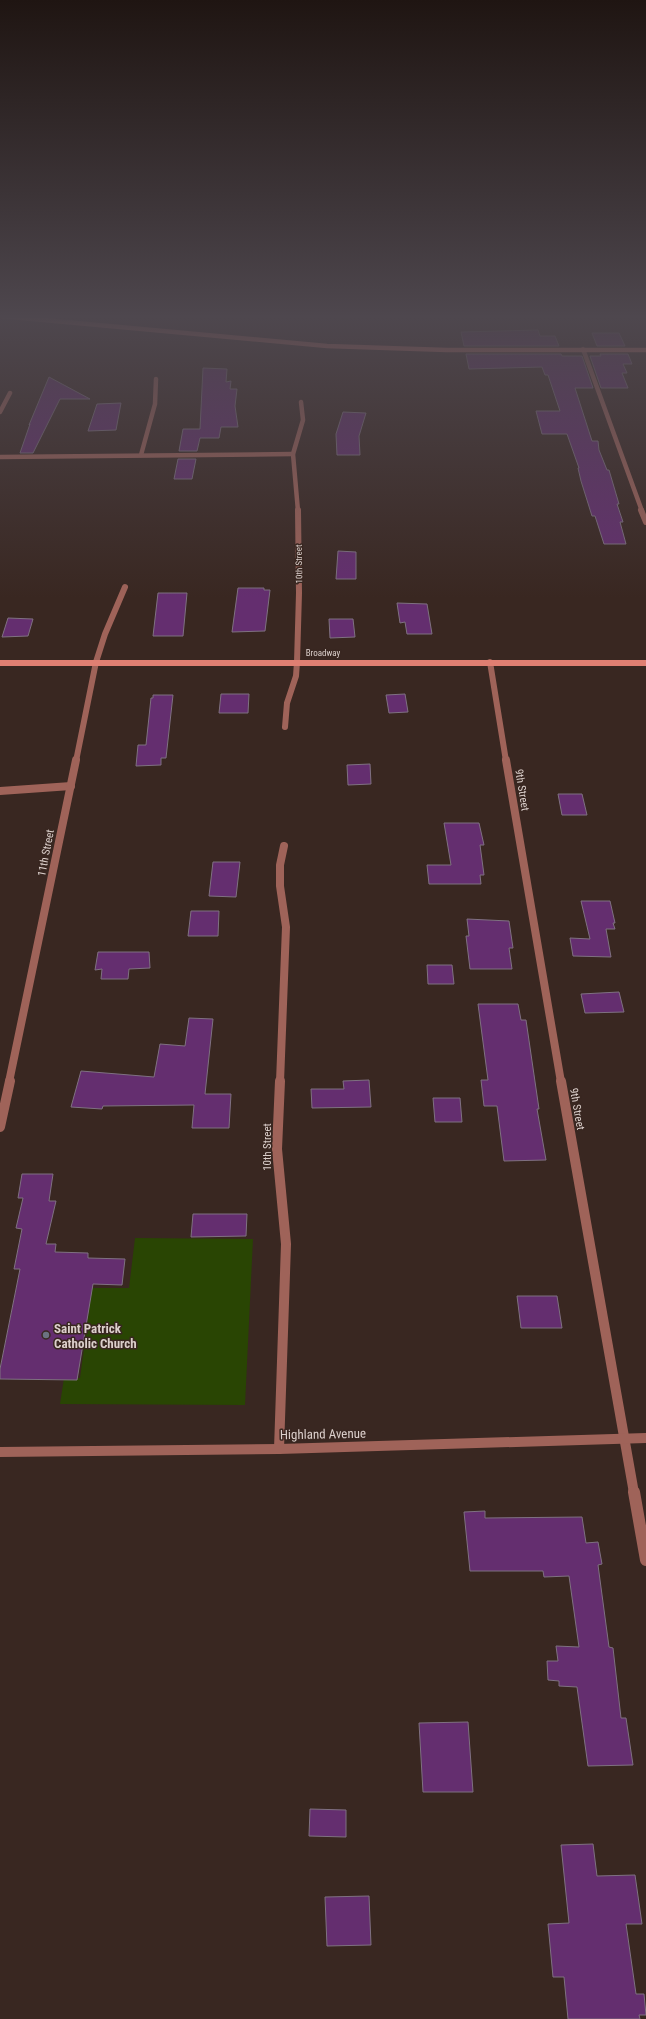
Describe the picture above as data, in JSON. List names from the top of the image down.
{
  "streets": {
    "street": [
      "10th Street",
      "Broadway",
      "9th Street",
      "11th Street",
      "Highland Avenue"
    ]
  },
  "crossings": [
    ["10th Street", "Broadway"],
    ["10th Street", "Highland Avenue"],
    ["Broadway", "9th Street"],
    ["Broadway", "11th Street"],
    ["9th Street", "Highland Avenue"]
  ],
  "places": ["Saint Patrick Catholic Church"]
}
